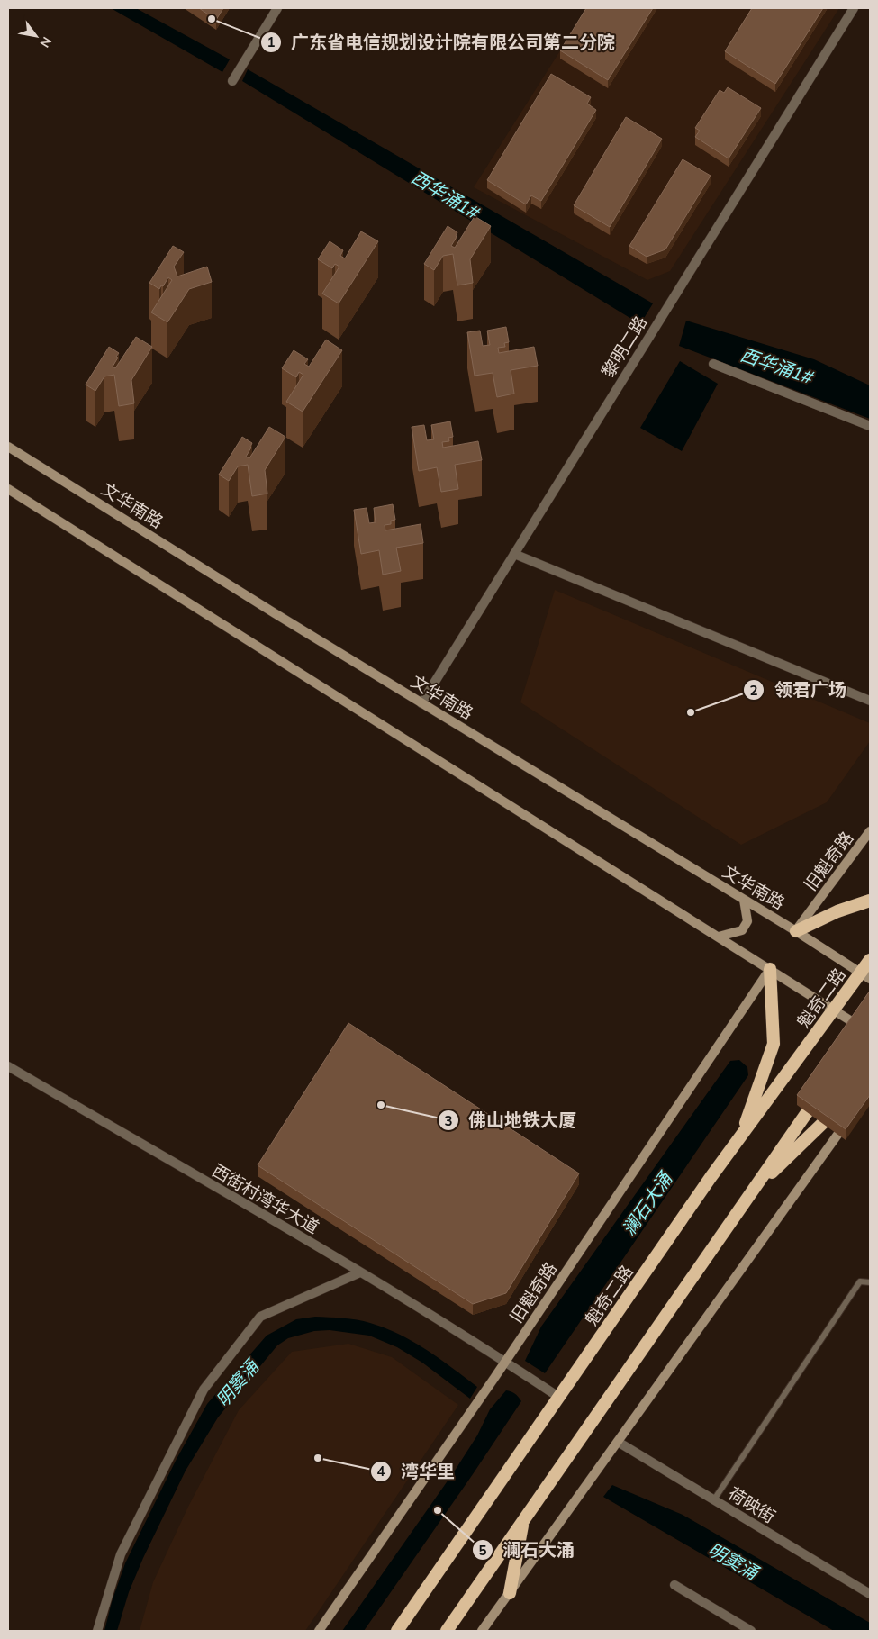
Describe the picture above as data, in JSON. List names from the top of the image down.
{
  "streets": {
    "highway": ["魁奇二路"],
    "main road": ["文华南路", "旧魁奇路"],
    "street": ["黎明二路", "西街村湾华大道", "荷映街"]
  },
  "crossings": [
    ["黎明二路", "文华南路"],
    ["文华南路", "旧魁奇路"],
    ["文华南路", "魁奇二路"],
    ["旧魁奇路", "西街村湾华大道"],
    ["魁奇二路", "西街村湾华大道"]
  ],
  "water": ["西华涌1#", "澜石大涌", "明窦涌"],
  "places": [
    "广东省电信规划设计院有限公司第二分院",
    "领君广场",
    "佛山地铁大厦",
    "湾华里",
    "澜石大涌"
  ],
  "north": "bottom right"
}
